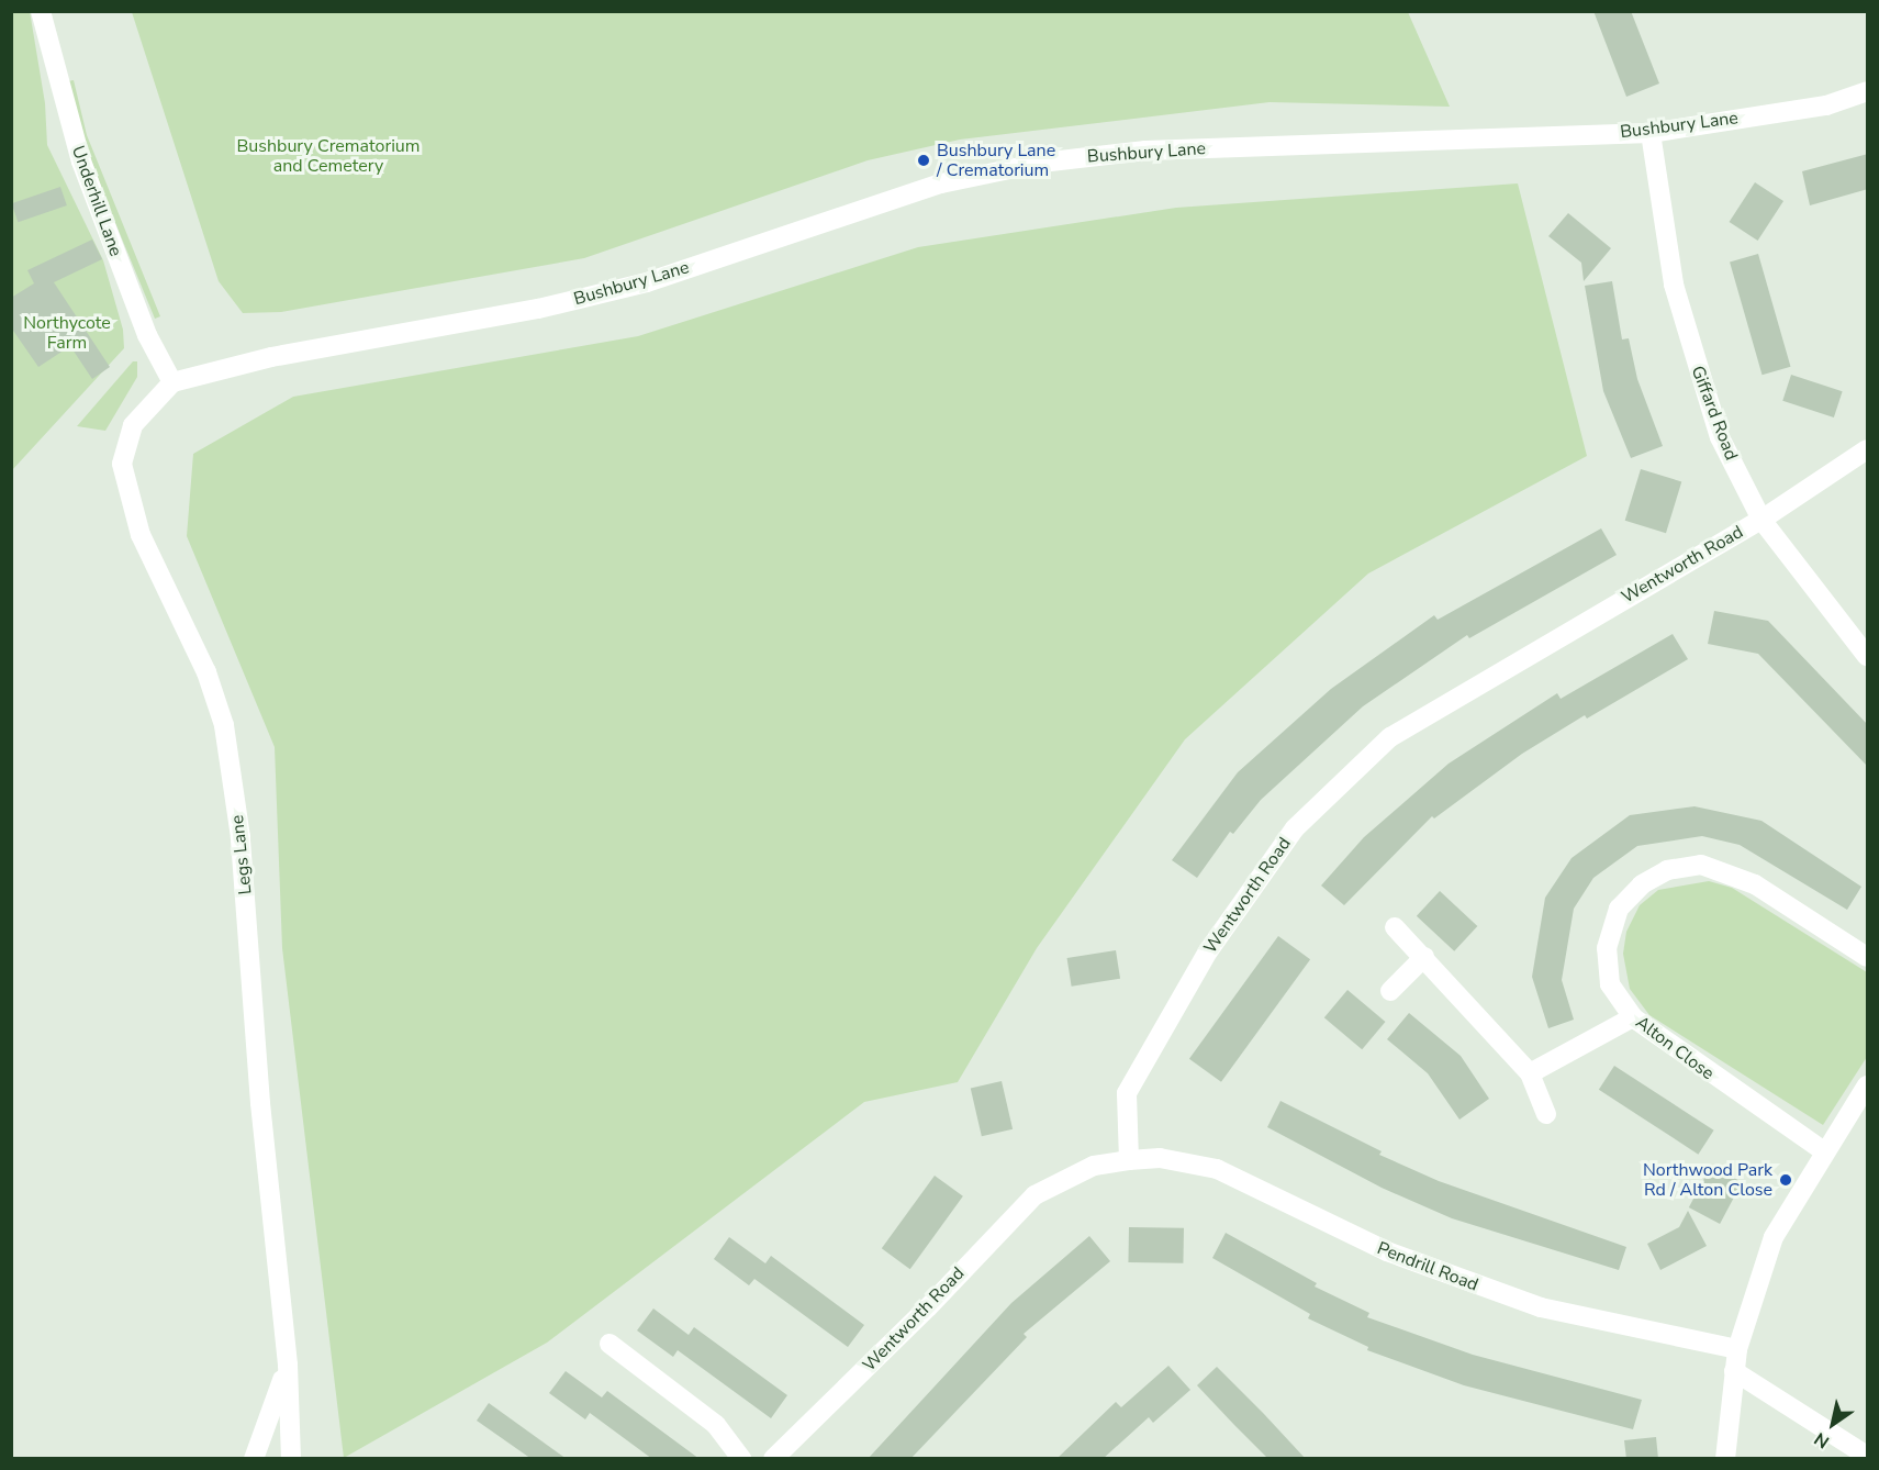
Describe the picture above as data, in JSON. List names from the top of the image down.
{
  "streets": {
    "street": [
      "Bushbury Lane",
      "Underhill Lane",
      "Giffard Road",
      "Wentworth Road",
      "Legs Lane",
      "Alton Close",
      "Pendrill Road"
    ]
  },
  "crossings": [
    ["Bushbury Lane", "Underhill Lane"],
    ["Bushbury Lane", "Giffard Road"],
    ["Bushbury Lane", "Legs Lane"],
    ["Underhill Lane", "Legs Lane"],
    ["Giffard Road", "Wentworth Road"],
    ["Wentworth Road", "Pendrill Road"]
  ],
  "parks": ["Bushbury Crematorium and Cemetery", "Northycote Farm"],
  "places": ["Bushbury Lane / Crematorium", "Northwood Park Rd / Alton Close"],
  "north": "bottom left"
}
